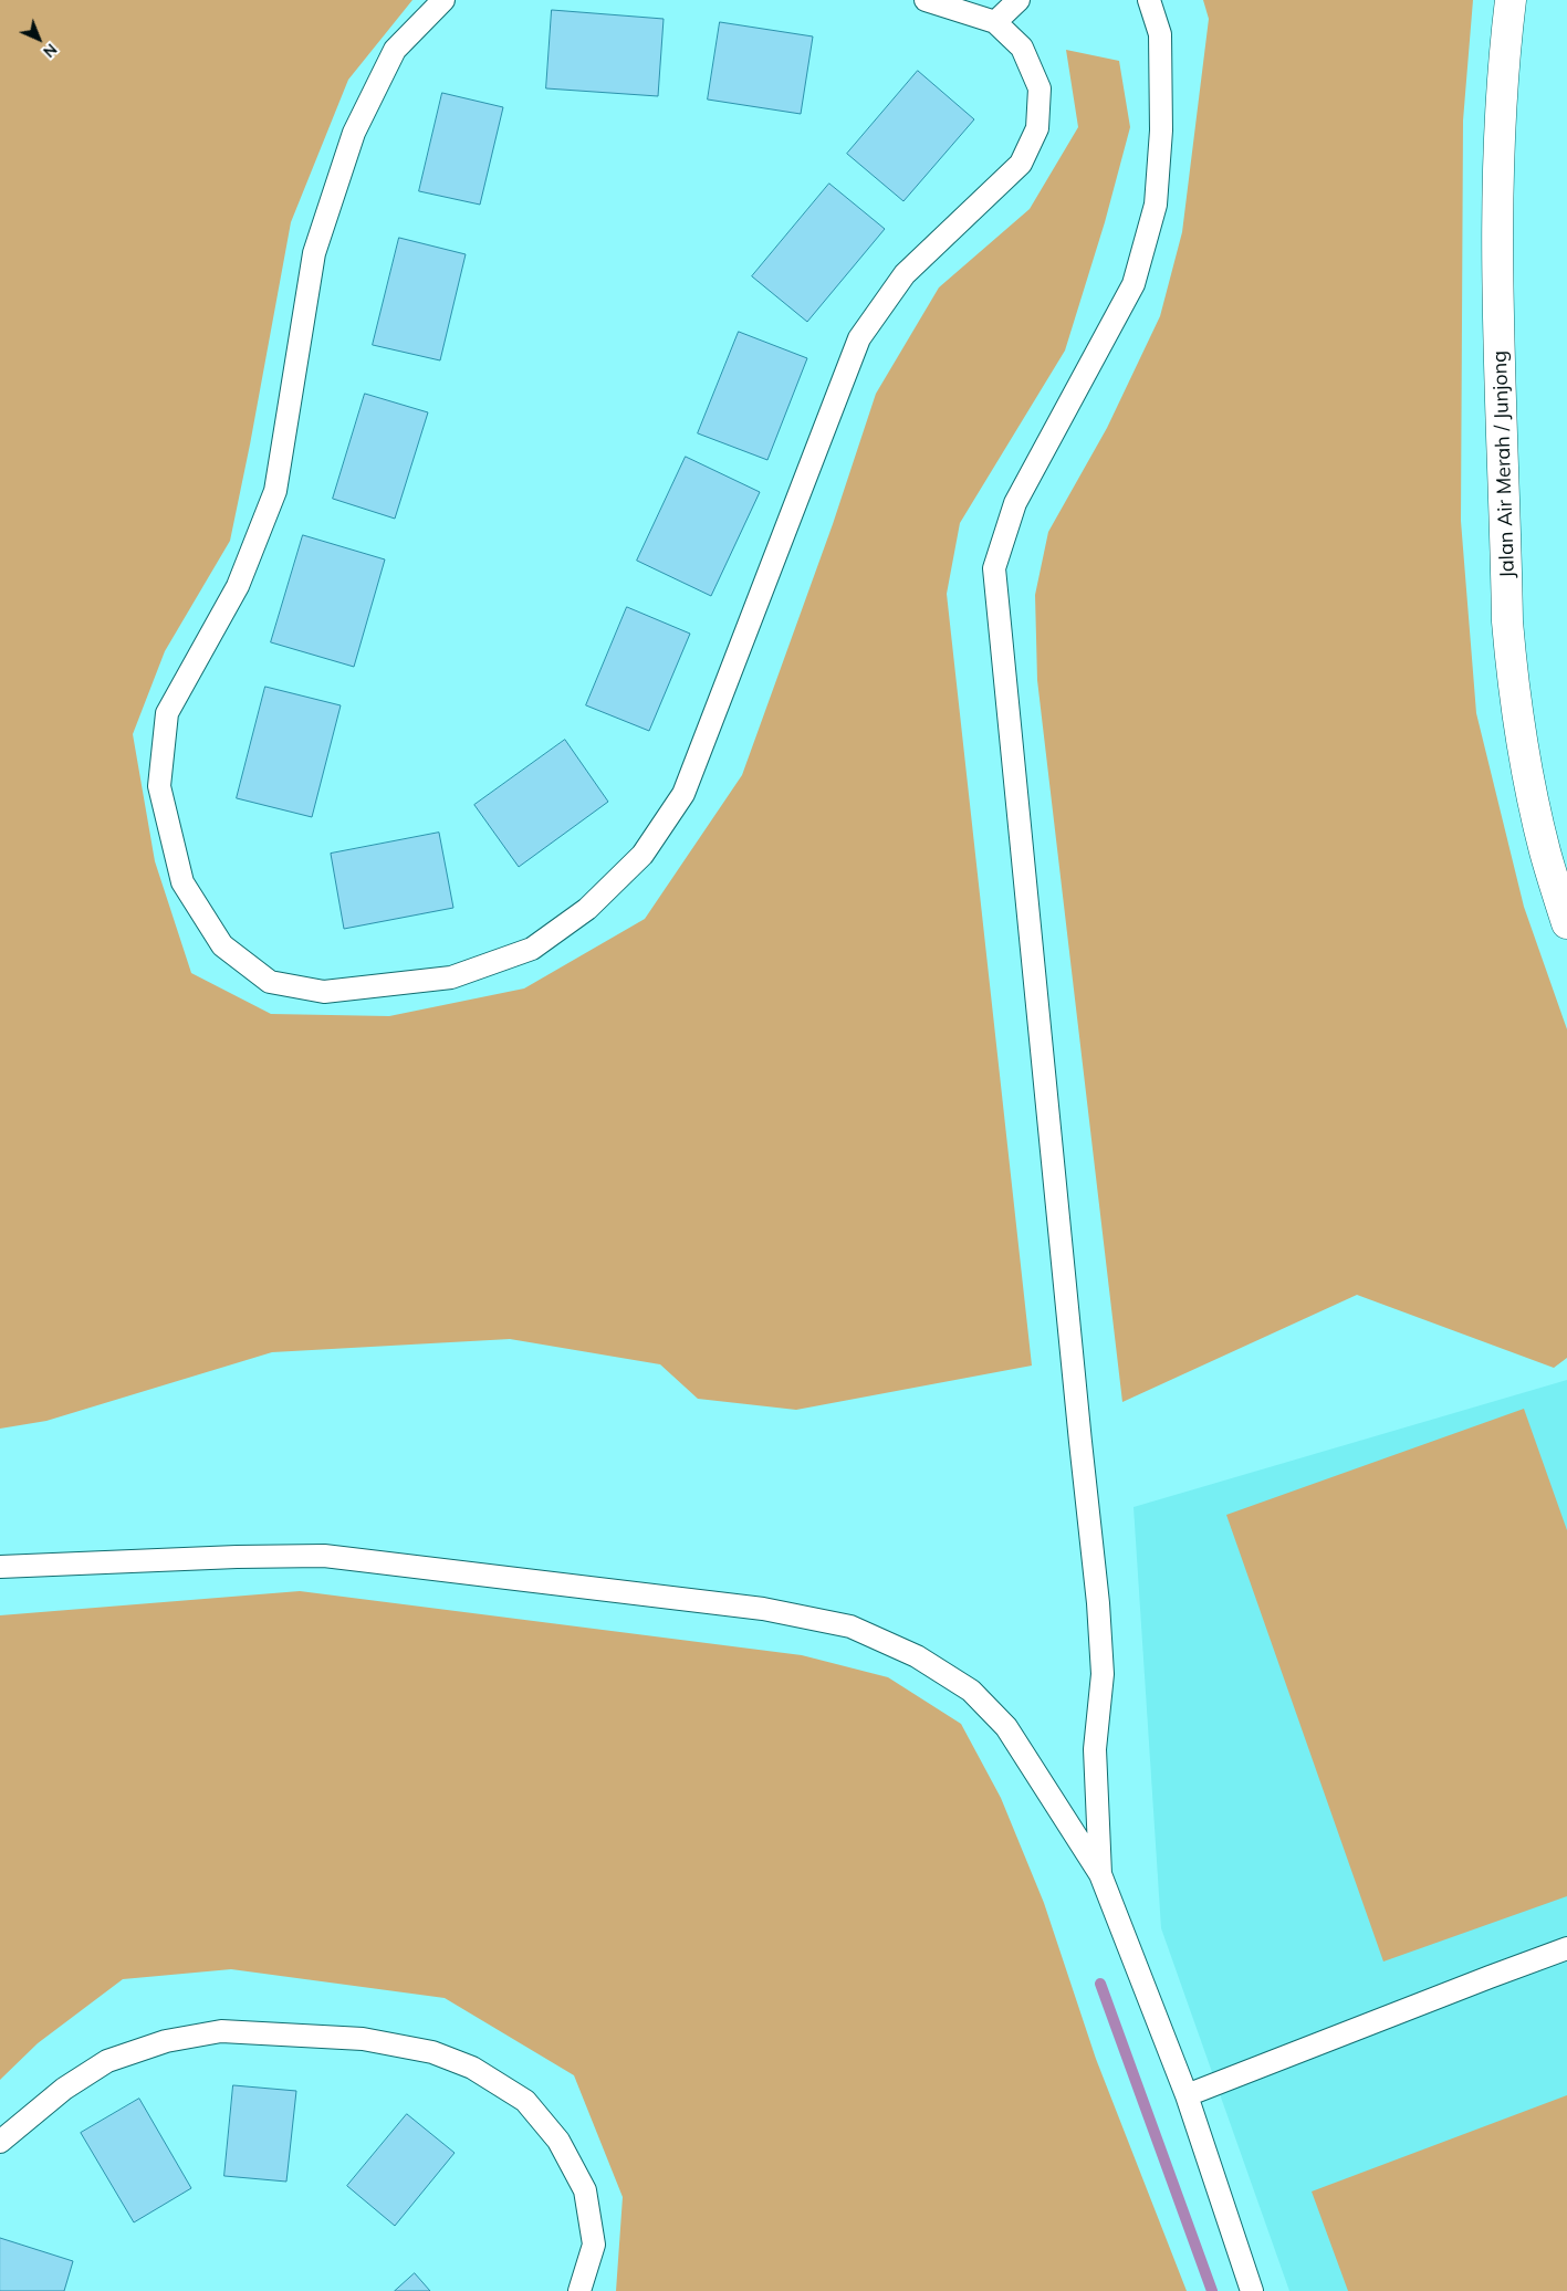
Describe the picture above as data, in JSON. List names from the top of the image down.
{
  "streets": {
    "main road": ["Jalan Air Merah / Junjong"]
  },
  "north": "bottom right"
}
